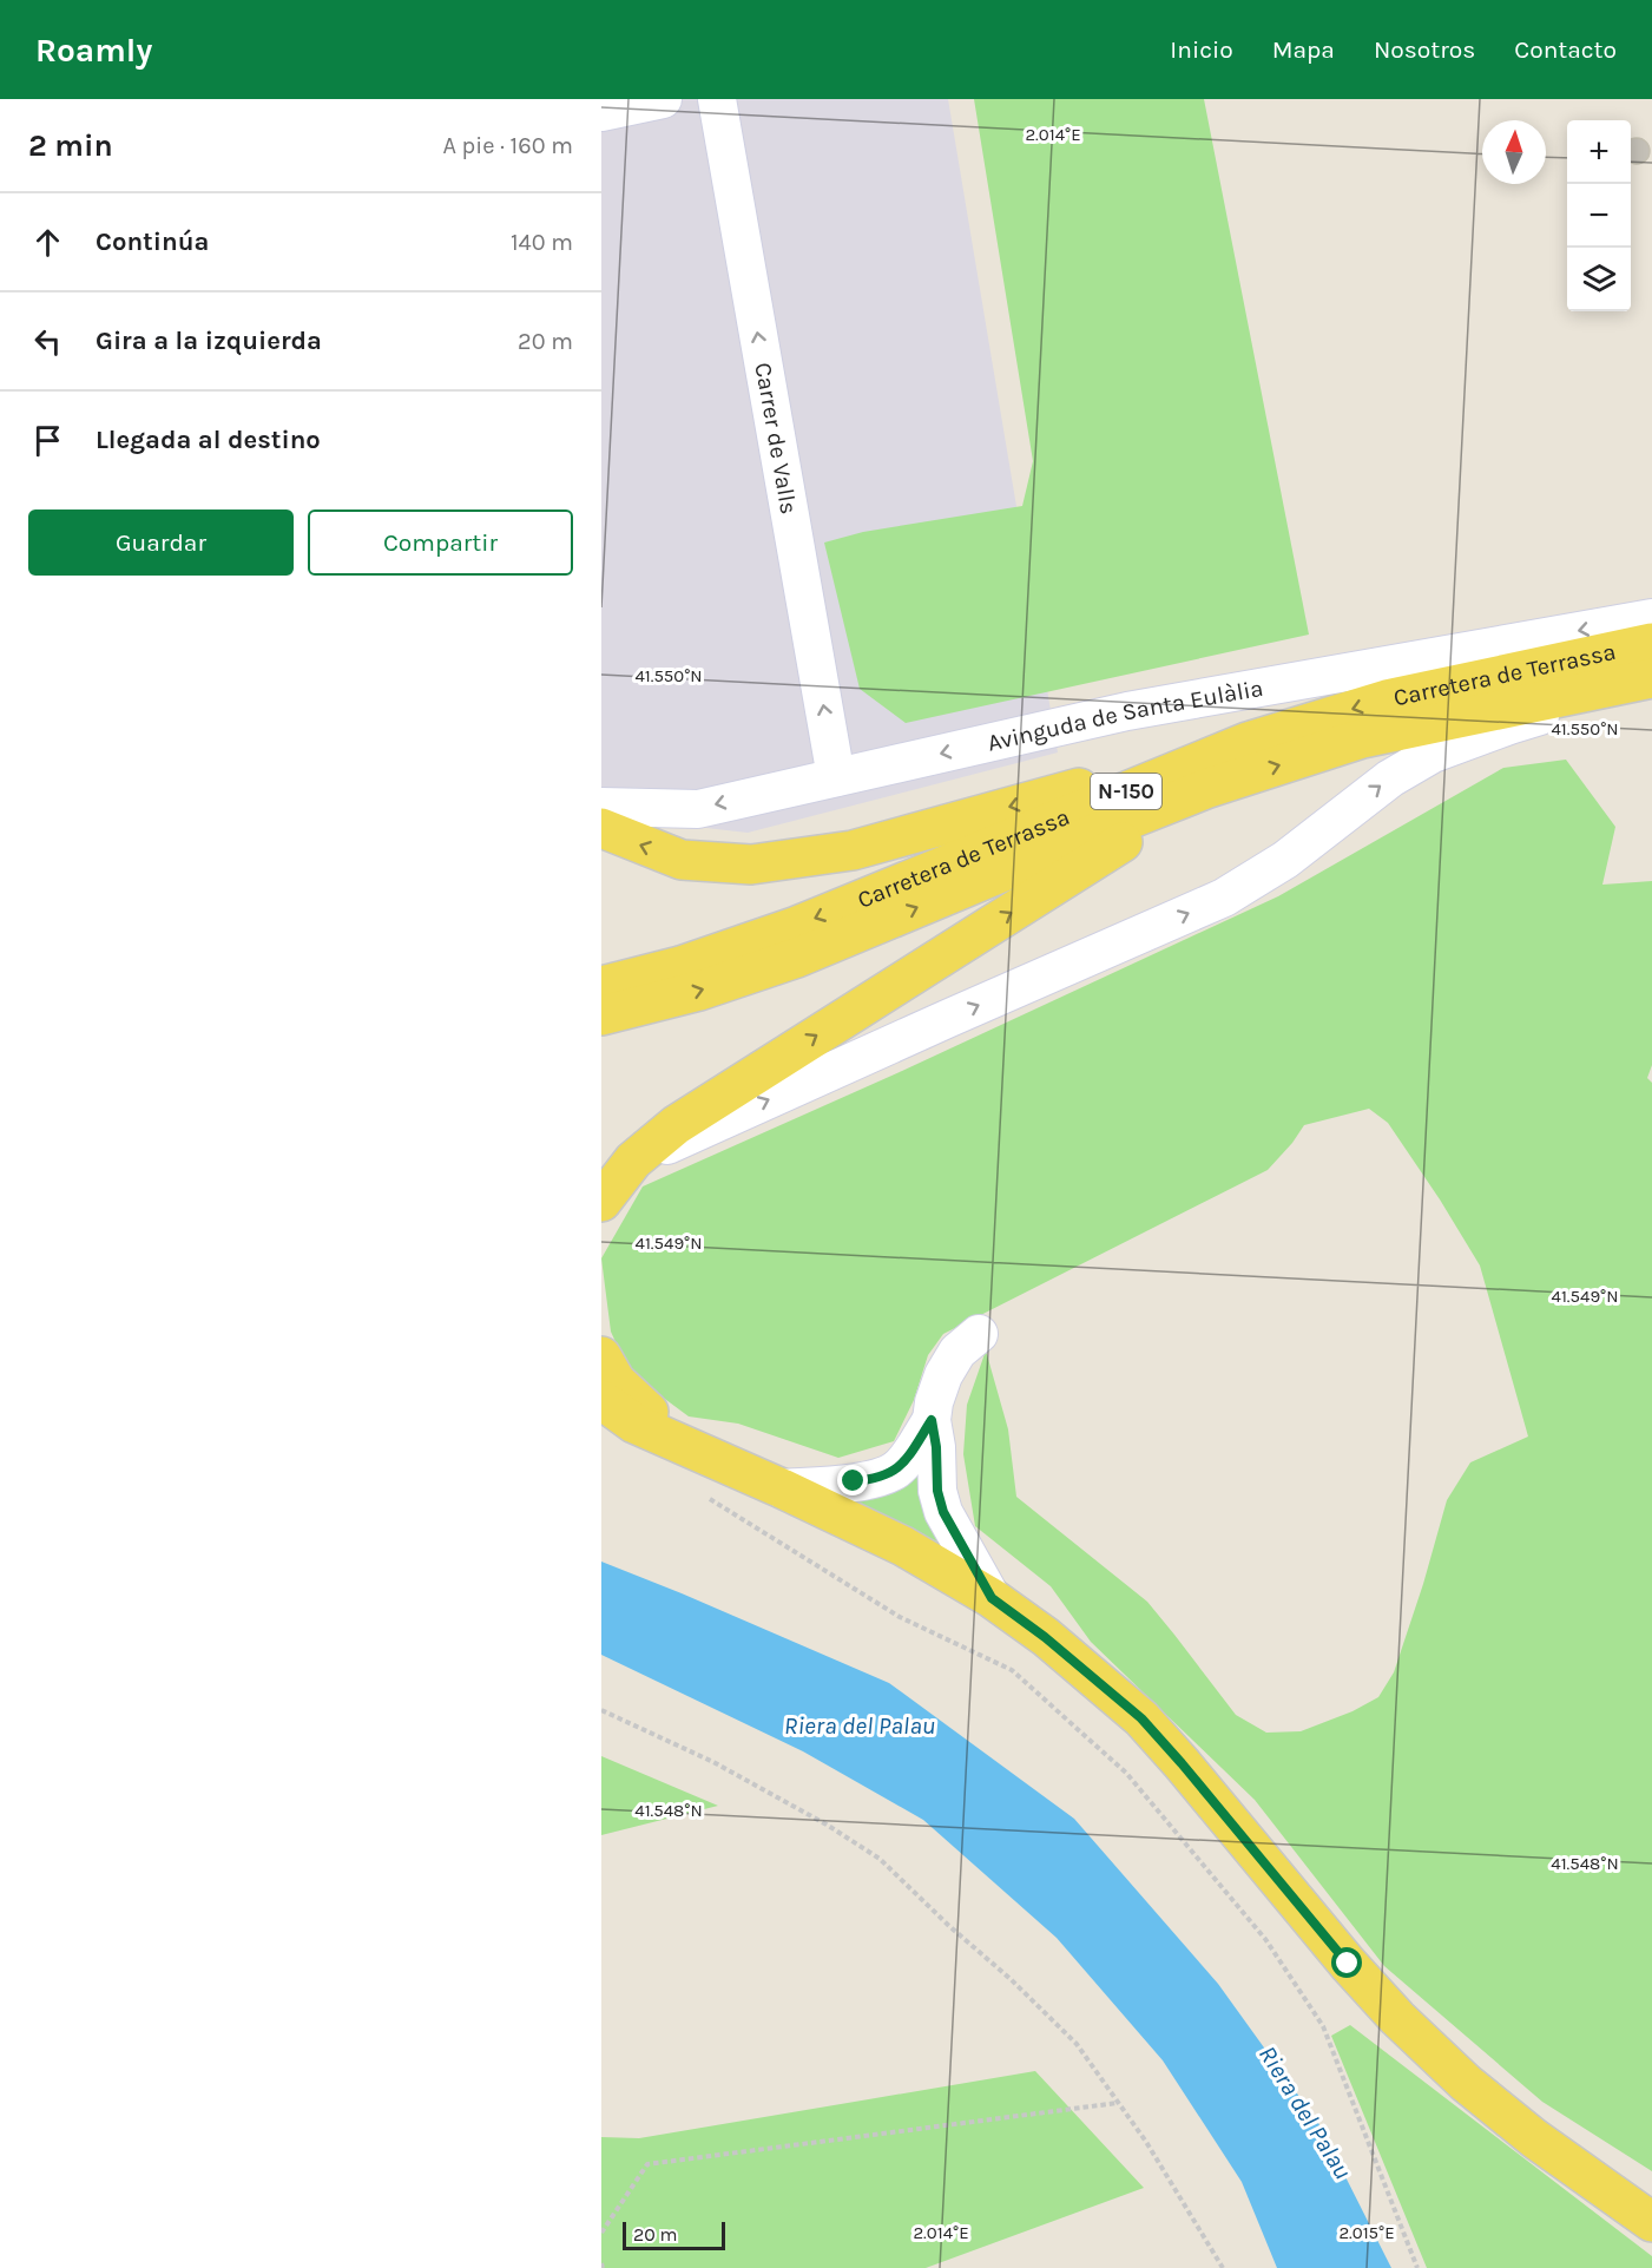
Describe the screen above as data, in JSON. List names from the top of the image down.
{
  "streets": {
    "main road": ["Carretera de Terrassa", "N-150"],
    "street": ["Carrer de Valls", "Avinguda de Santa Eulàlia"]
  },
  "crossings": [
    ["Carrer de Valls", "Avinguda de Santa Eulàlia"],
    ["Carretera de Terrassa", "Avinguda de Santa Eulàlia"]
  ],
  "one_way": ["Carrer de Valls"],
  "water": ["Riera del Palau"],
  "scale_bar": "20 m",
  "north": "top",
  "page": {
    "header": "Roamly",
    "nav": [
      "Inicio",
      "Mapa",
      "Nosotros",
      "Contacto"
    ],
    "heading": ["2 min", "A pie · 160 m"],
    "map_buttons": ["+", "−"],
    "list": [
      ["Continúa", "140 m"],
      ["Gira a la izquierda", "20 m"],
      "Llegada al destino"
    ],
    "buttons": ["Guardar", "Compartir"],
    "scale": "20 m"
  },
  "coordinates": [
    "2.014°E",
    "41.550°N",
    "41.549°N",
    "41.548°N",
    "2.015°E"
  ]
}
